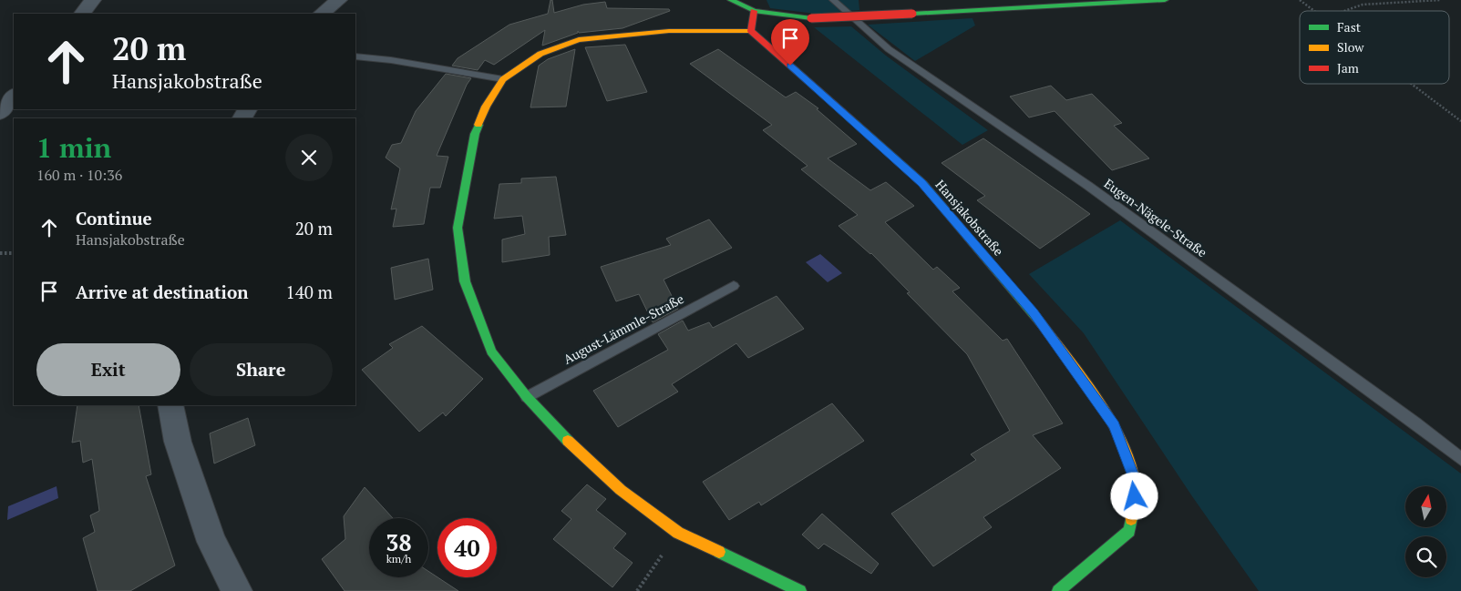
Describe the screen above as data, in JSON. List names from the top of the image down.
{
  "streets": {
    "street": ["Hansjakobstraße"],
    "lane": ["Eugen-Nägele-Straße", "August-Lämmle-Straße"]
  },
  "legend": ["Fast", "Slow", "Jam"],
  "north": "top",
  "page": {
    "turn": ["20 m", "Hansjakobstraße"],
    "heading": ["1 min", "160 m · 10:36"],
    "list": [
      {
        "name": "Continue",
        "note": "Hansjakobstraße",
        "value": "20 m"
      },
      {
        "name": "Arrive at destination",
        "value": "140 m"
      }
    ],
    "buttons": ["Exit", "Share"],
    "speed": "38 km/h",
    "limit": "40"
  }
}
